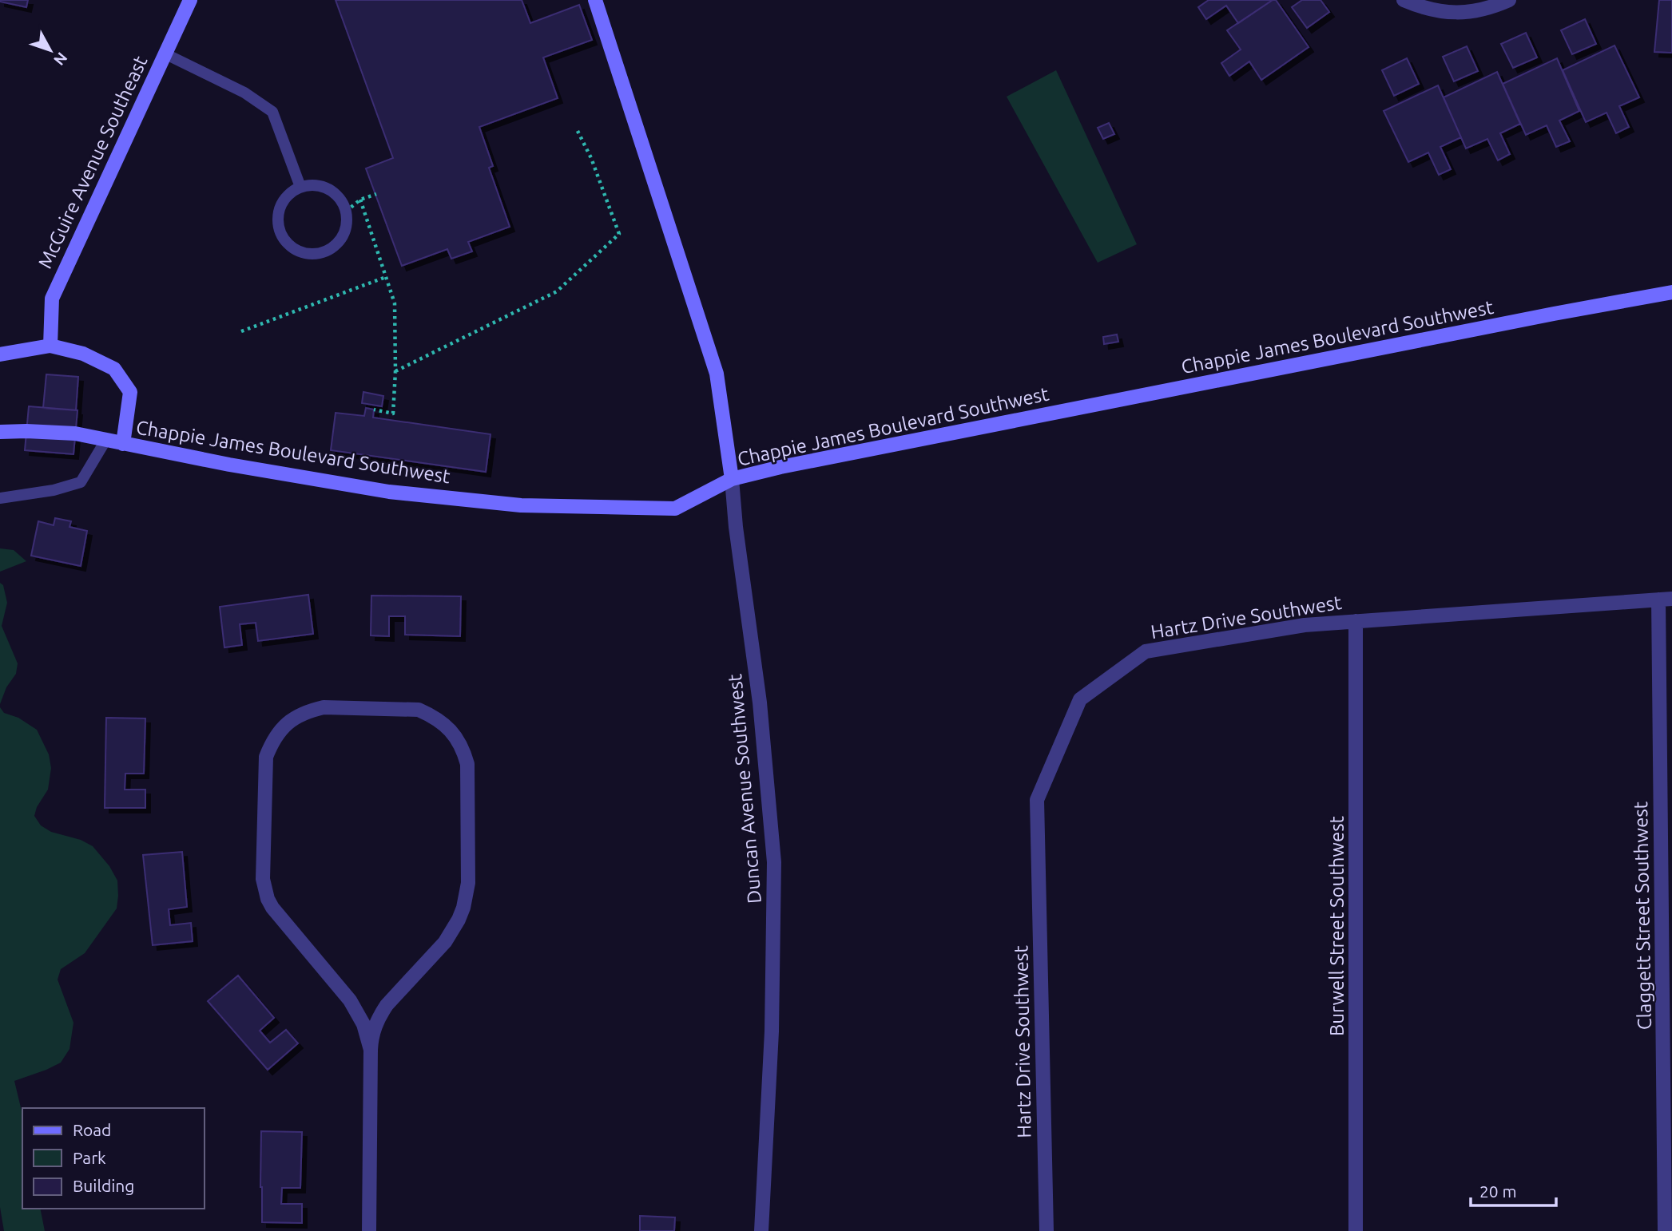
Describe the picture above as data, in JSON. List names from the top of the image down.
{
  "streets": {
    "street": [
      "McGuire Avenue Southeast",
      "Chappie James Boulevard Southwest",
      "Hartz Drive Southwest",
      "Duncan Avenue Southwest",
      "Claggett Street Southwest",
      "Burwell Street Southwest"
    ]
  },
  "crossings": [
    ["McGuire Avenue Southeast", "Chappie James Boulevard Southwest"],
    ["Chappie James Boulevard Southwest", "Duncan Avenue Southwest"],
    ["Hartz Drive Southwest", "Claggett Street Southwest"],
    ["Hartz Drive Southwest", "Burwell Street Southwest"]
  ],
  "legend": ["Road", "Park", "Building"],
  "scale_bar": "20 m",
  "north": "bottom right"
}
